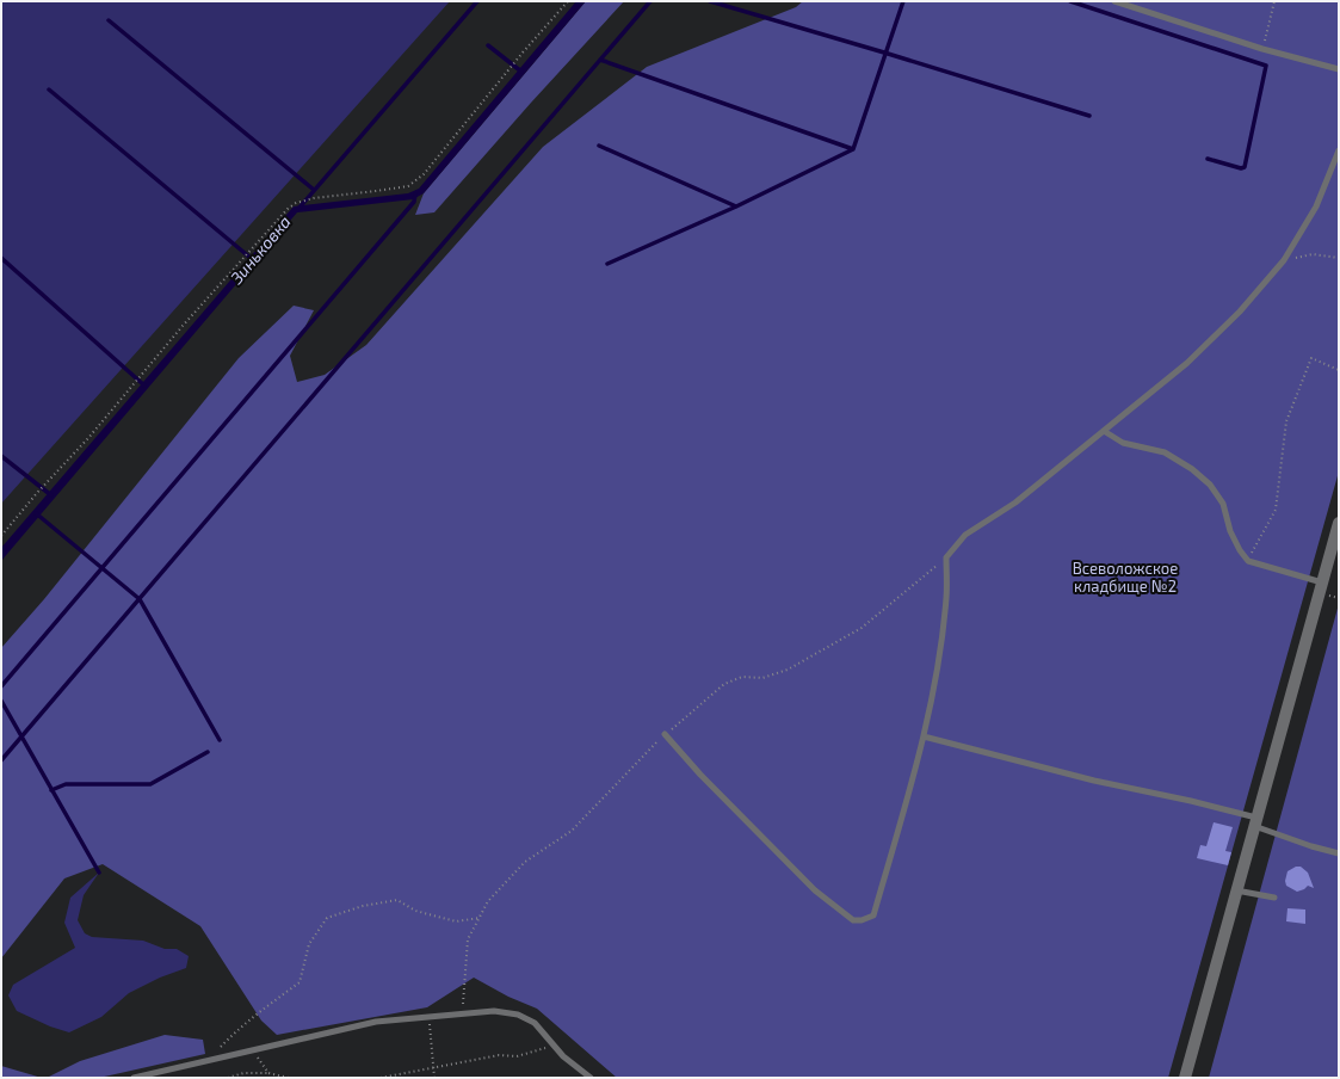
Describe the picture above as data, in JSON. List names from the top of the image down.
{
  "water": ["Зиньковка"],
  "parks": ["Всеволожское кладбище №2"]
}
